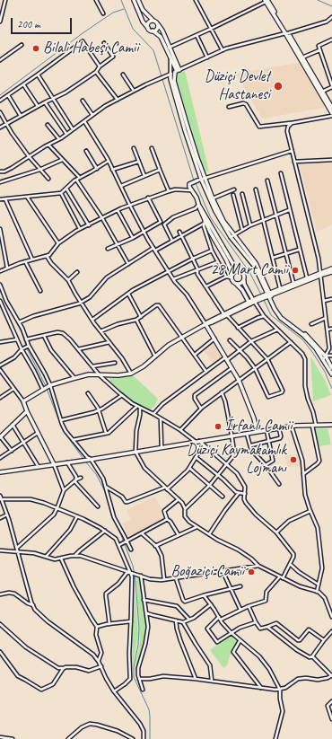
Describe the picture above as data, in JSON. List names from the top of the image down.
{
  "places": [
    "Bilali Habeşi Camii",
    "Düziçi Devlet Hastanesi",
    "28 Mart Camii",
    "İrfanlı Camii",
    "Düziçi Kaymakamlık Lojmanı",
    "Boğaziçi Camii"
  ],
  "scale_bar": "200 m"
}
